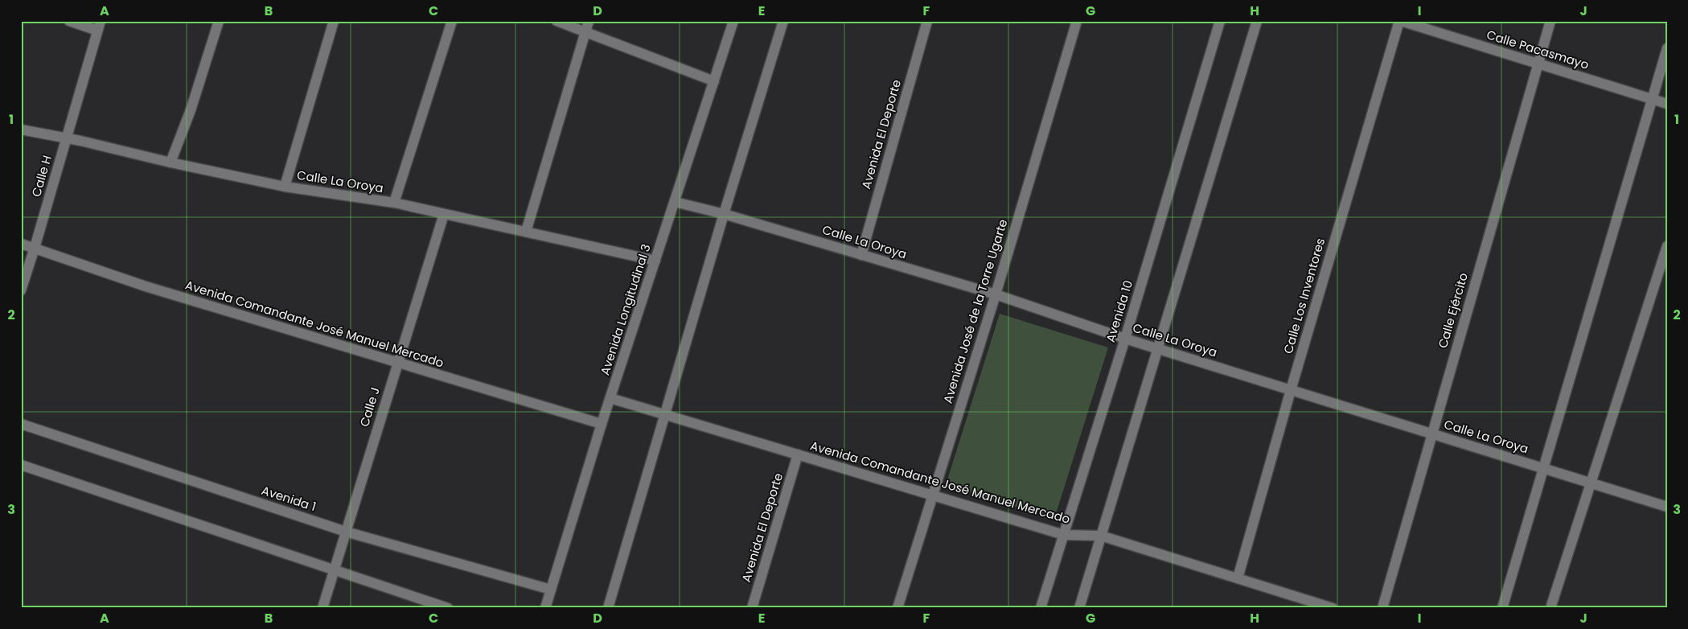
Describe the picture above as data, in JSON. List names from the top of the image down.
{
  "streets": {
    "street": [
      "Calle Pacasmayo",
      "Avenida El Deporte",
      "Calle H",
      "Calle La Oroya",
      "Calle Los Inventores",
      "Avenida Longitudinal 3",
      "Calle Ejército",
      "Avenida José de la Torre Ugarte",
      "Avenida 10",
      "Avenida Comandante José Manuel Mercado",
      "Calle J",
      "Avenida 1"
    ]
  },
  "crossings": [
    ["Calle Pacasmayo", "Calle Los Inventores"],
    ["Calle Pacasmayo", "Calle Ejército"],
    ["Avenida El Deporte", "Calle La Oroya"],
    ["Avenida El Deporte", "Avenida Comandante José Manuel Mercado"],
    ["Calle H", "Calle La Oroya"],
    ["Calle H", "Avenida Comandante José Manuel Mercado"],
    ["Calle La Oroya", "Calle Los Inventores"],
    ["Calle La Oroya", "Avenida Longitudinal 3"],
    ["Calle La Oroya", "Calle Ejército"],
    ["Calle La Oroya", "Avenida José de la Torre Ugarte"],
    ["Calle La Oroya", "Avenida 10"],
    ["Calle La Oroya", "Calle J"],
    ["Calle Los Inventores", "Avenida Comandante José Manuel Mercado"],
    ["Avenida Longitudinal 3", "Avenida Comandante José Manuel Mercado"],
    ["Avenida Longitudinal 3", "Avenida 1"],
    ["Avenida José de la Torre Ugarte", "Avenida Comandante José Manuel Mercado"],
    ["Avenida 10", "Avenida Comandante José Manuel Mercado"],
    ["Avenida Comandante José Manuel Mercado", "Calle J"],
    ["Calle J", "Avenida 1"]
  ],
  "grid": {
    "columns": [
      "A",
      "B",
      "C",
      "D",
      "E",
      "F",
      "G",
      "H",
      "I",
      "J"
    ],
    "rows": ["1", "2", "3"]
  }
}
